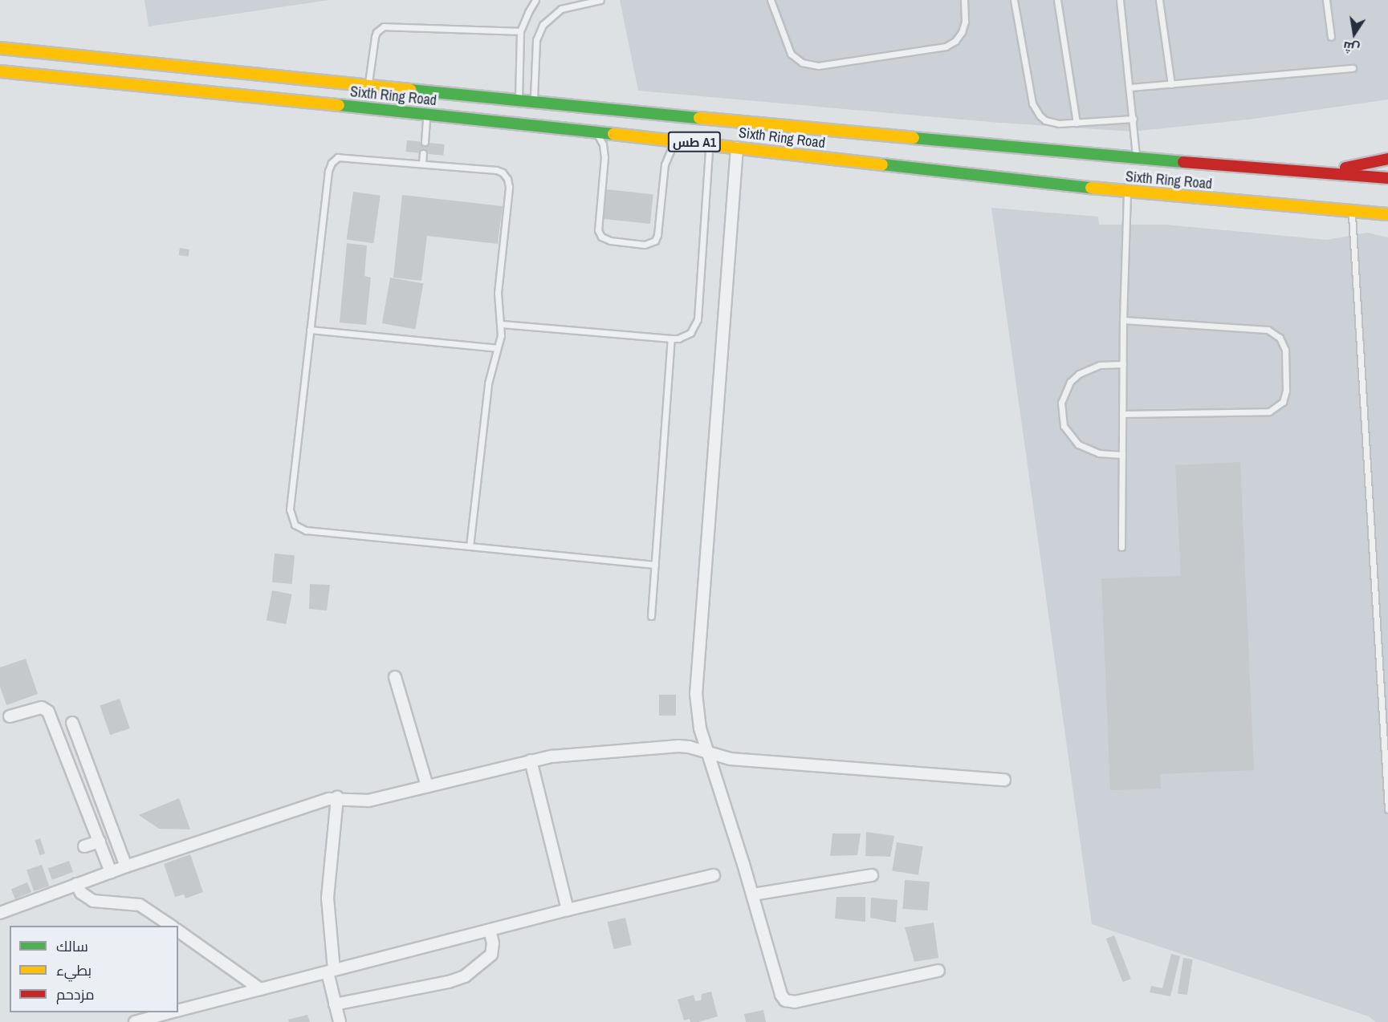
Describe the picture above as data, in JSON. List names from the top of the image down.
{
  "streets": {
    "highway": ["Sixth Ring Road", "طس A1"]
  },
  "legend": ["سالك", "بطيء", "مزدحم"],
  "north": "bottom"
}
